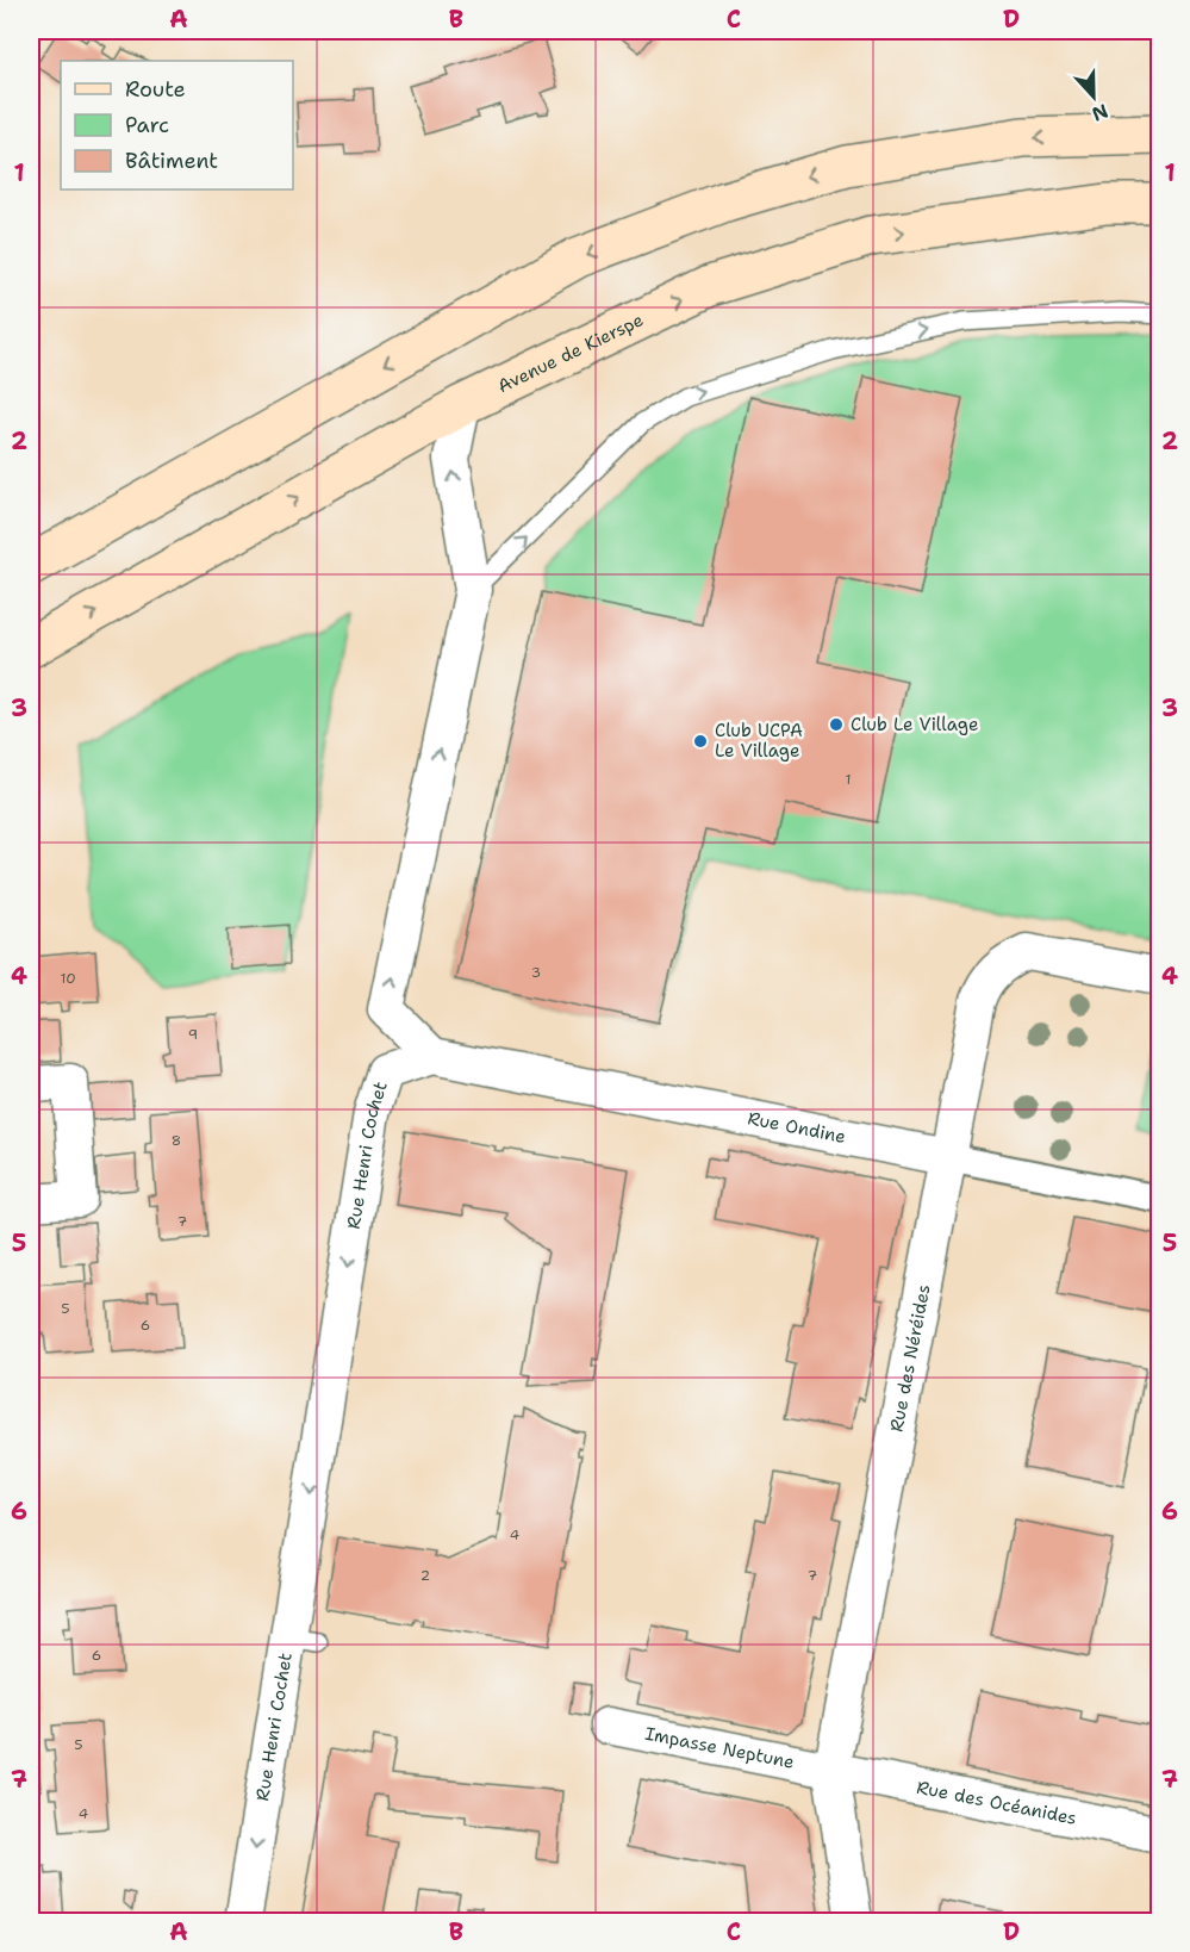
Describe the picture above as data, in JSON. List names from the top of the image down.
{
  "streets": {
    "main road": ["Avenue de Kierspe"],
    "street": [
      "Rue Ondine",
      "Rue Henri Cochet",
      "Rue des Néréides",
      "Impasse Neptune",
      "Rue des Océanides"
    ]
  },
  "crossings": [
    ["Rue Ondine", "Rue Henri Cochet"],
    ["Rue Ondine", "Rue des Néréides"],
    ["Rue des Néréides", "Impasse Neptune"],
    ["Rue des Néréides", "Rue des Océanides"],
    ["Impasse Neptune", "Rue des Océanides"]
  ],
  "one_way": ["Rue Henri Cochet"],
  "places": ["Club Le Village", "Club UCPA Le Village"],
  "house_numbers": [
    "1",
    "3",
    "10",
    "9",
    "8",
    "7",
    "5",
    "6",
    "4",
    "2",
    "7",
    "6",
    "5",
    "4"
  ],
  "legend": ["Route", "Parc", "Bâtiment"],
  "north": "bottom",
  "grid": {
    "columns": [
      "A",
      "B",
      "C",
      "D"
    ],
    "rows": [
      "1",
      "2",
      "3",
      "4",
      "5",
      "6",
      "7"
    ]
  }
}
